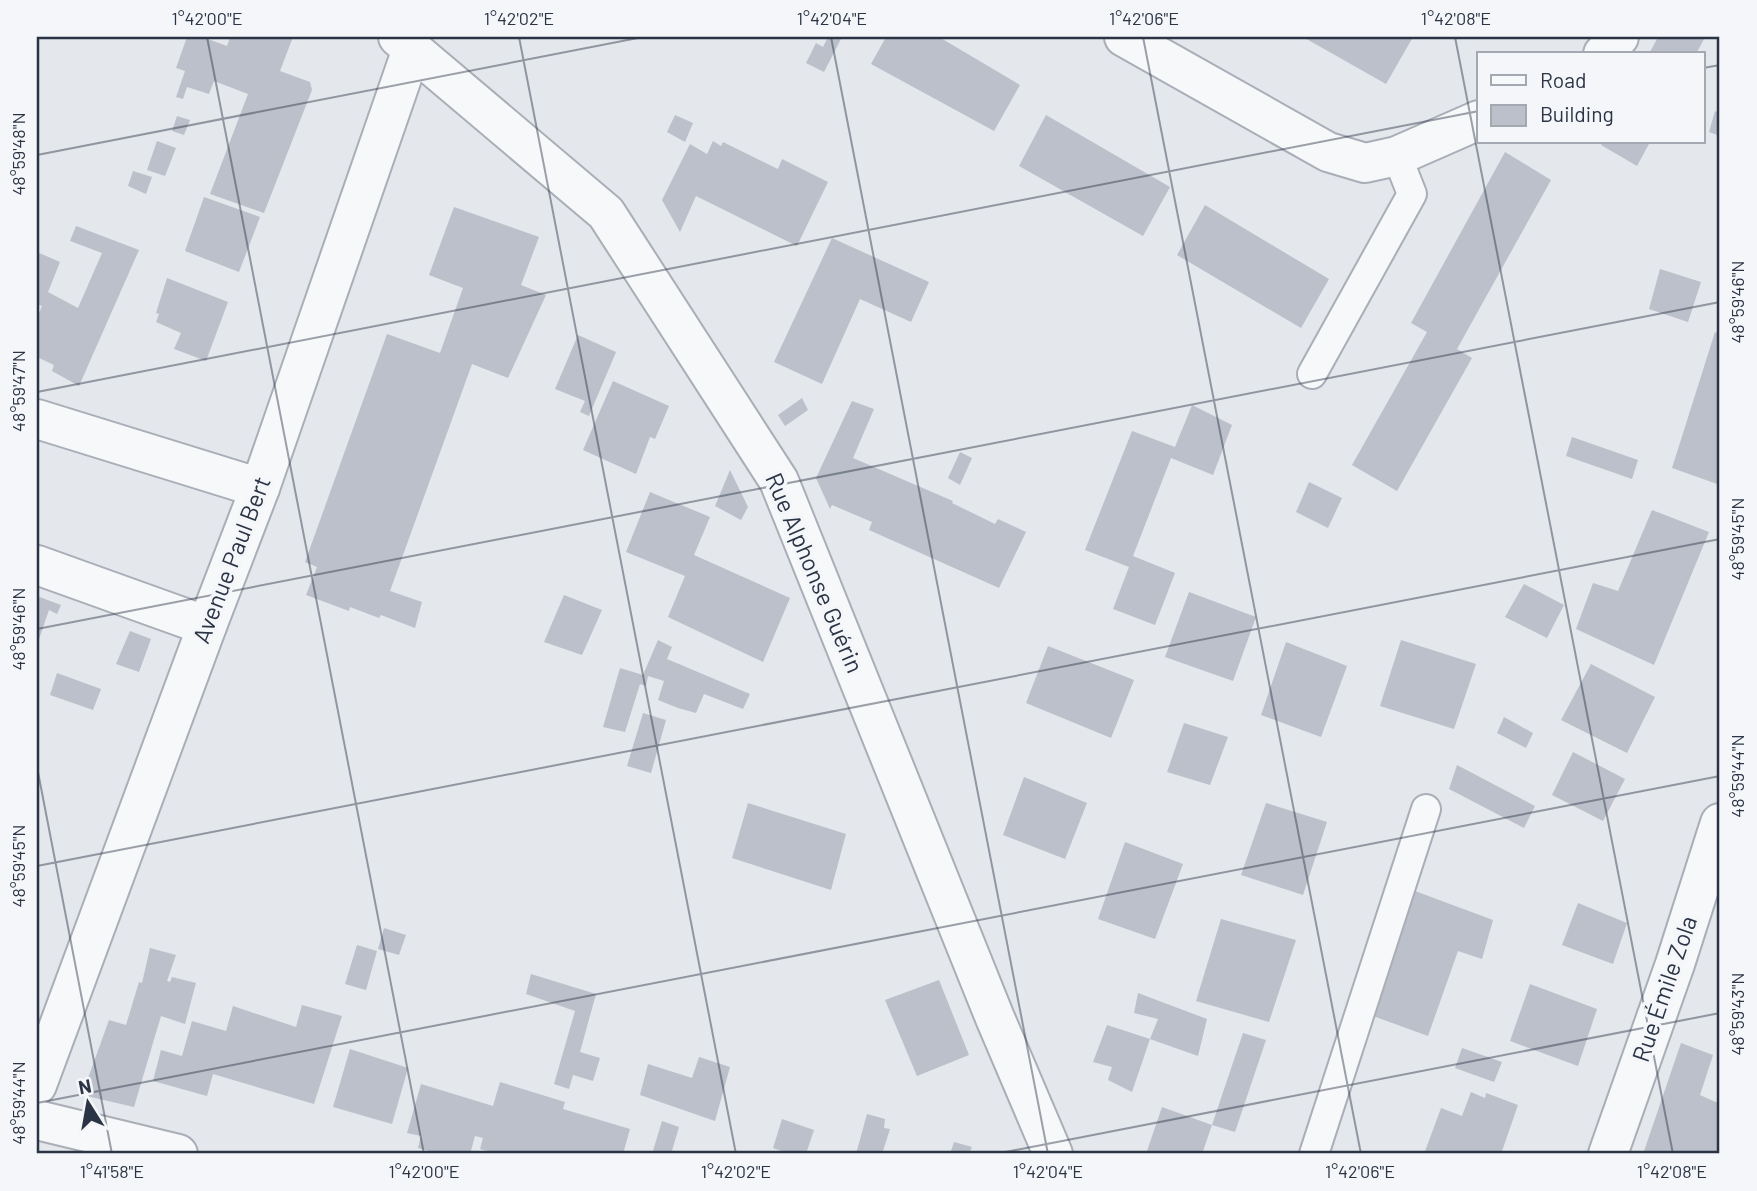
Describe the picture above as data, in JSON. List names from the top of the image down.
{
  "streets": {
    "street": ["Avenue Paul Bert", "Rue Alphonse Guérin", "Rue Émile Zola"]
  },
  "crossings": [
    ["Avenue Paul Bert", "Rue Alphonse Guérin"]
  ],
  "legend": ["Road", "Building"],
  "north": "top",
  "coordinates": [
    "1°42'00\"E",
    "1°42'02\"E",
    "1°42'04\"E",
    "1°42'06\"E",
    "1°42'08\"E",
    "48°59'48\"N",
    "48°59'46\"N",
    "48°59'47\"N",
    "48°59'45\"N",
    "48°59'44\"N",
    "48°59'43\"N",
    "1°41'58\"E"
  ]
}
